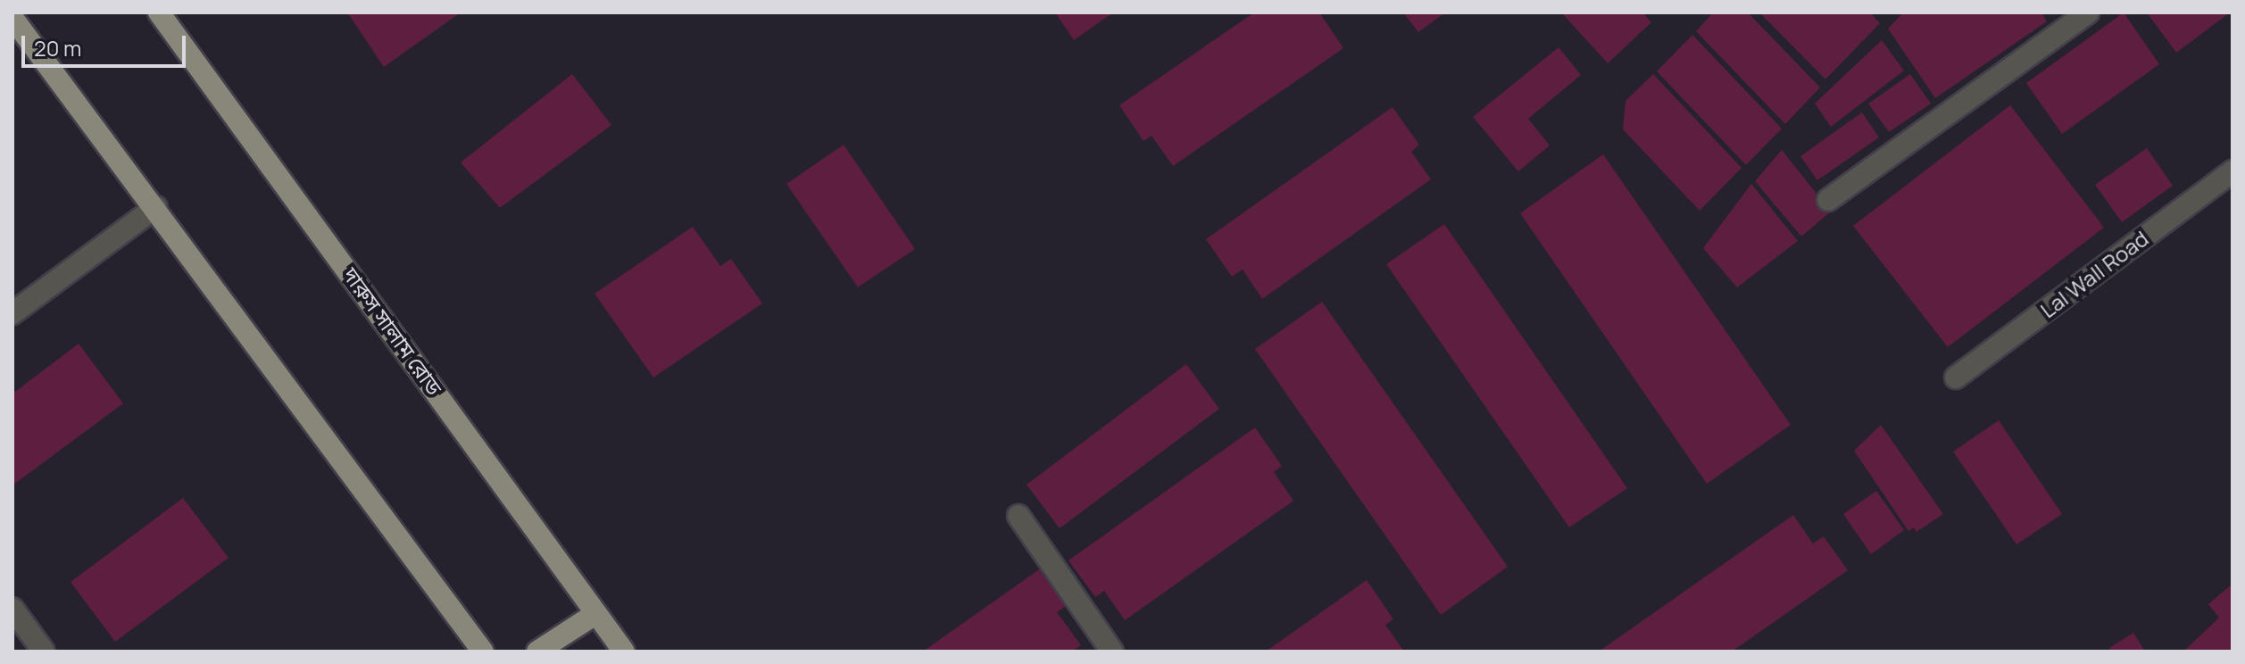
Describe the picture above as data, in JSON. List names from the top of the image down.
{
  "streets": {
    "main road": ["দারুস সালাম রোড"],
    "street": ["Lal Wall Road"]
  },
  "scale_bar": "20 m"
}
